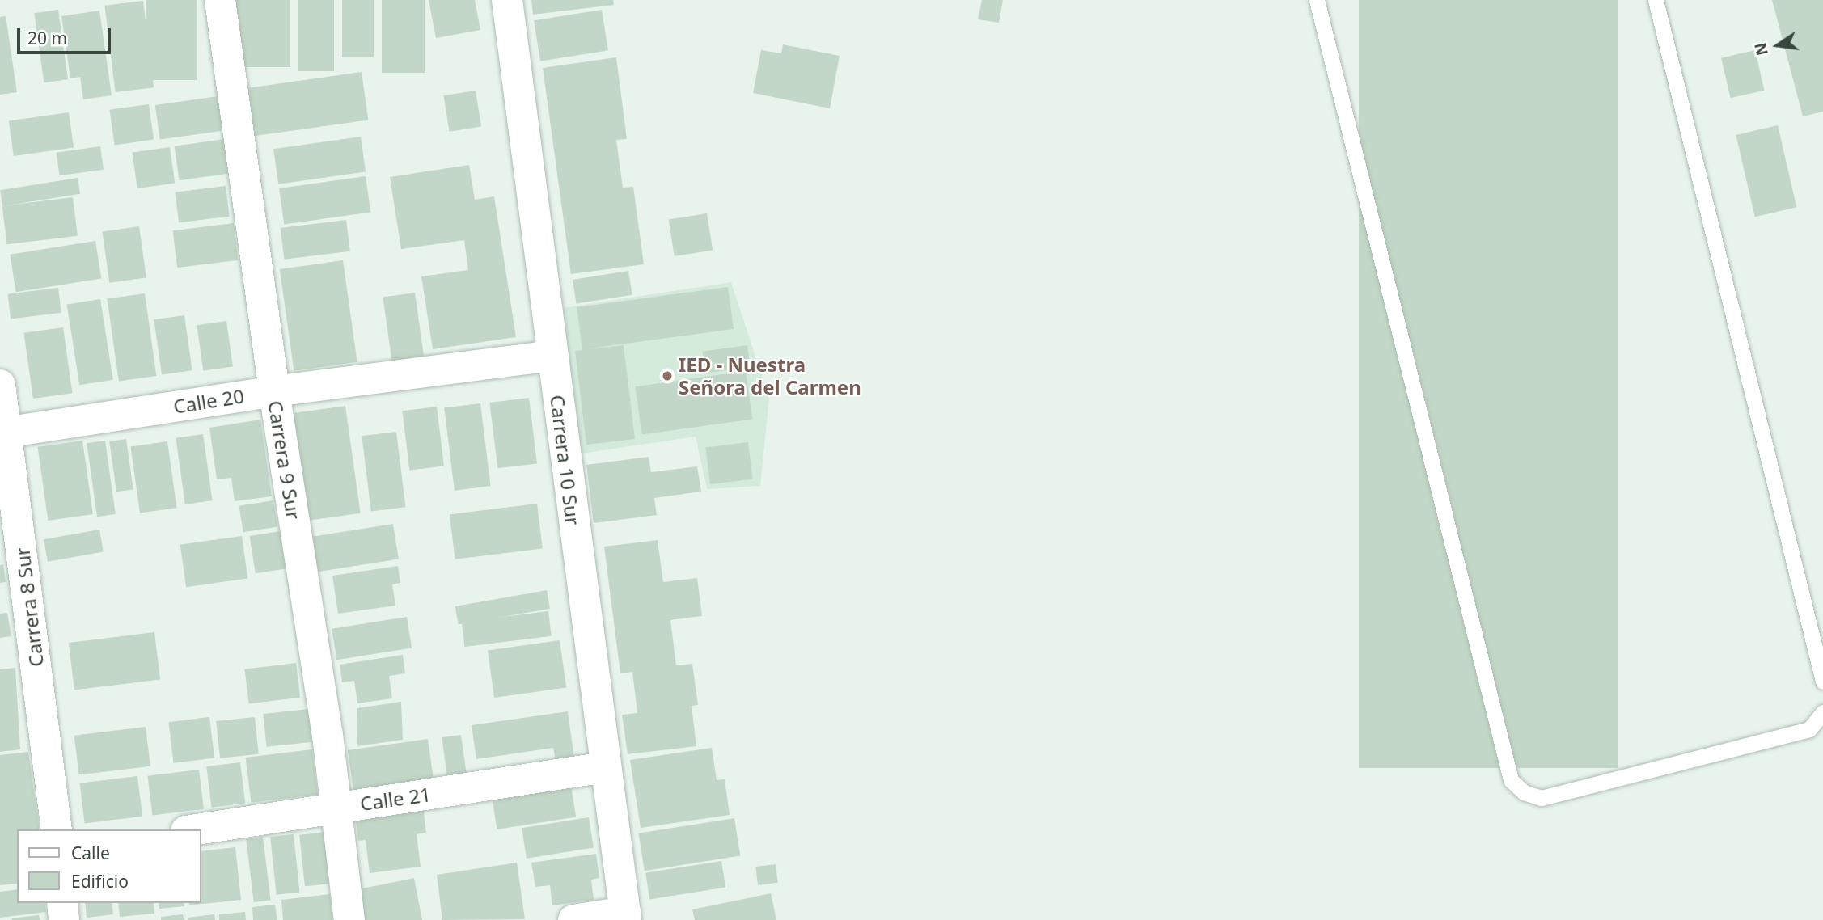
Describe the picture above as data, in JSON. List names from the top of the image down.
{
  "streets": {
    "street": [
      "Calle 20",
      "Carrera 9 Sur",
      "Carrera 10 Sur",
      "Carrera 8 Sur",
      "Calle 21"
    ]
  },
  "crossings": [
    ["Calle 20", "Carrera 9 Sur"],
    ["Calle 20", "Carrera 10 Sur"],
    ["Calle 20", "Carrera 8 Sur"],
    ["Carrera 9 Sur", "Calle 21"],
    ["Carrera 10 Sur", "Calle 21"]
  ],
  "places": ["IED - Nuestra Señora del Carmen"],
  "legend": ["Calle", "Edificio"],
  "scale_bar": "20 m",
  "north": "left"
}
